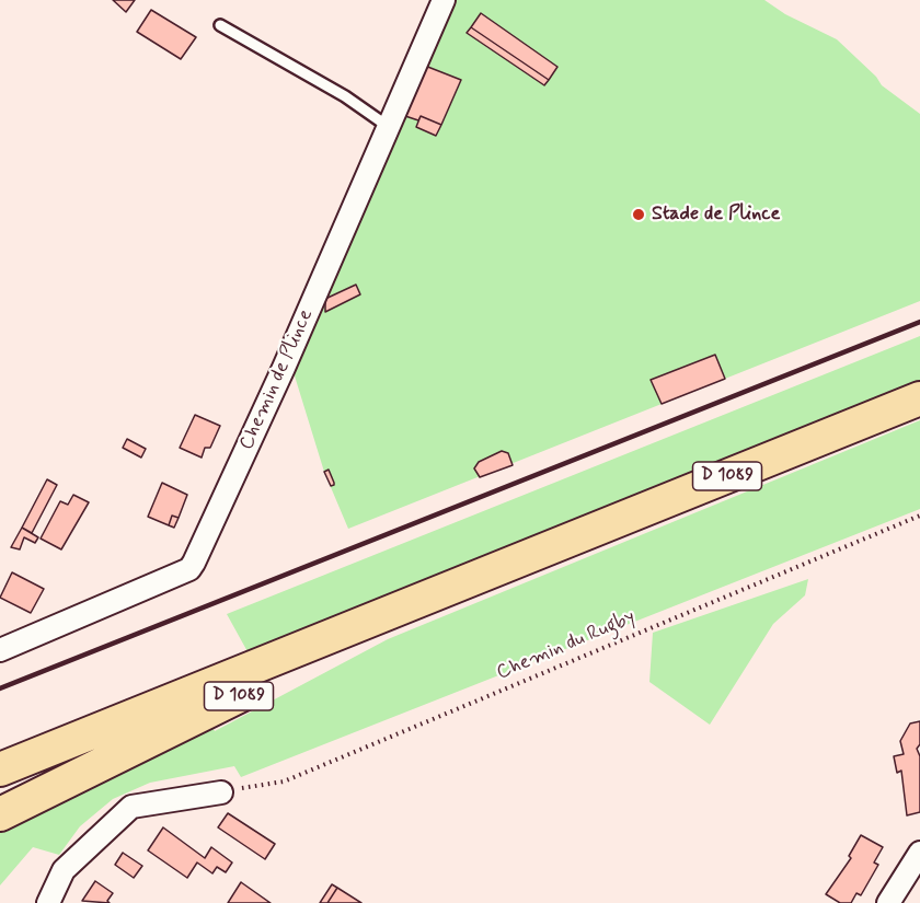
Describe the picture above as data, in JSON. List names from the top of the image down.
{
  "streets": {
    "main road": ["D 1089"],
    "street": ["Chemin de Plince"],
    "path": ["Chemin du Rugby"]
  },
  "places": ["Stade de Plince"]
}
